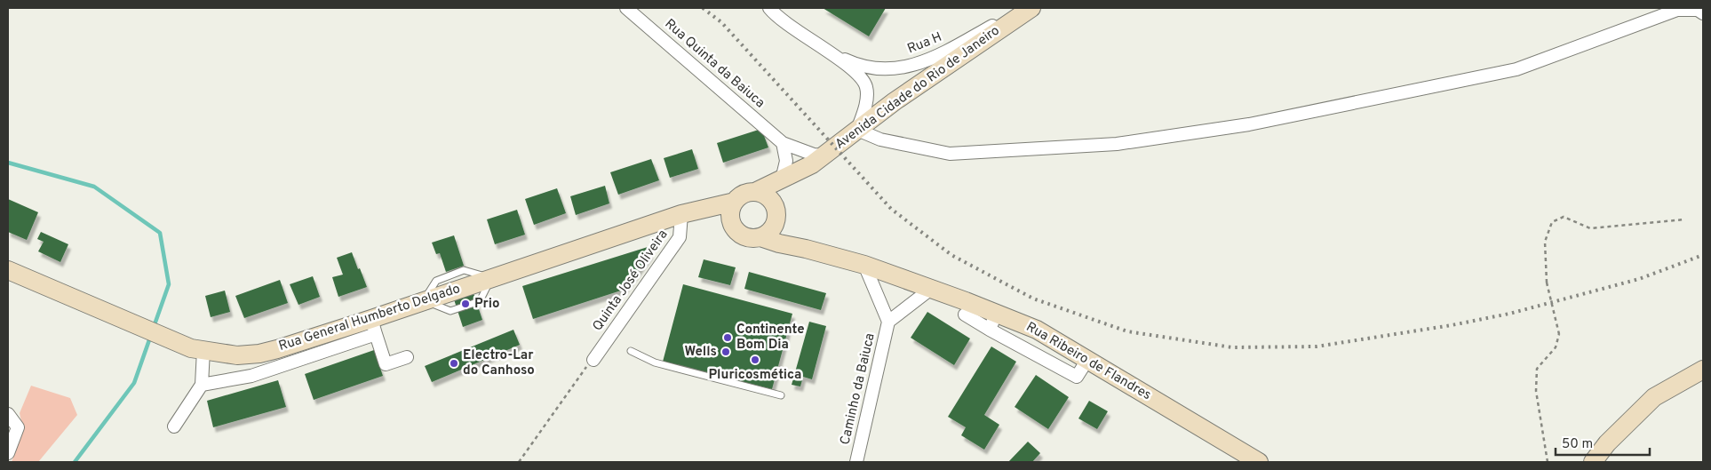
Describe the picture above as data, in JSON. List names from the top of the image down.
{
  "streets": {
    "main road": ["Avenida Cidade do Rio de Janeiro", "Rua General Humberto Delgado", "Rua Ribeiro de Flandres"],
    "street": [
      "Rua H",
      "Rua Quinta da Baiuca",
      "Quinta José Oliveira",
      "Caminho da Baiuca"
    ]
  },
  "crossings": [
    ["Rua H", "Avenida Cidade do Rio de Janeiro"],
    ["Rua Quinta da Baiuca", "Avenida Cidade do Rio de Janeiro"],
    ["Quinta José Oliveira", "Rua General Humberto Delgado"],
    ["Quinta José Oliveira", "Rua Ribeiro de Flandres"],
    ["Rua General Humberto Delgado", "Rua Ribeiro de Flandres"],
    ["Rua Ribeiro de Flandres", "Caminho da Baiuca"]
  ],
  "places": [
    "Prio",
    "Continente Bom Dia",
    "Wells",
    "Pluricosmética",
    "Electro-Lar do Canhoso"
  ],
  "scale_bar": "50 m"
}
